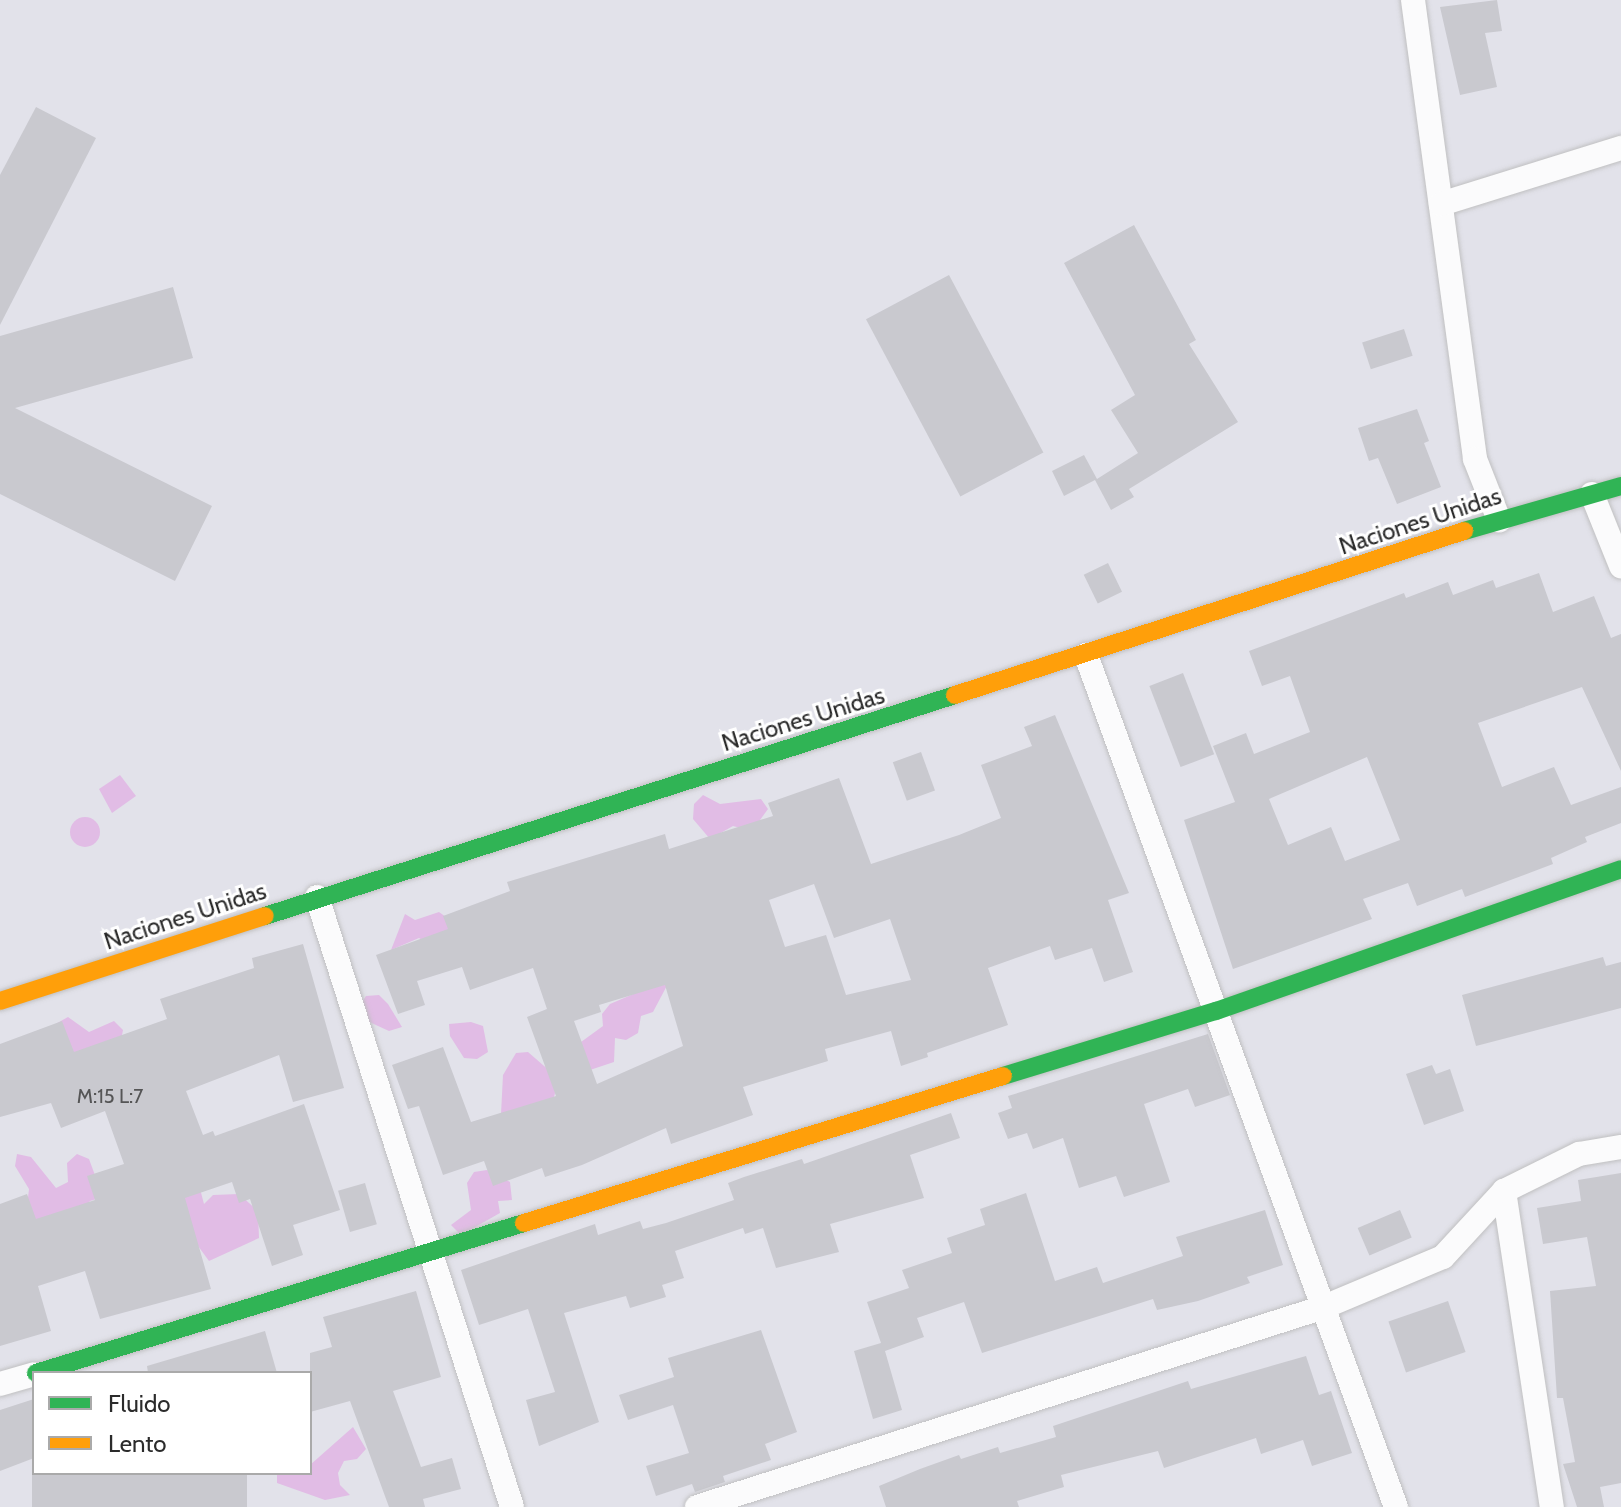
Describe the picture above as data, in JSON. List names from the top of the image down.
{
  "streets": {
    "street": ["Naciones Unidas"]
  },
  "house_numbers": ["M:15 L:7"],
  "legend": ["Fluido", "Lento"]
}
